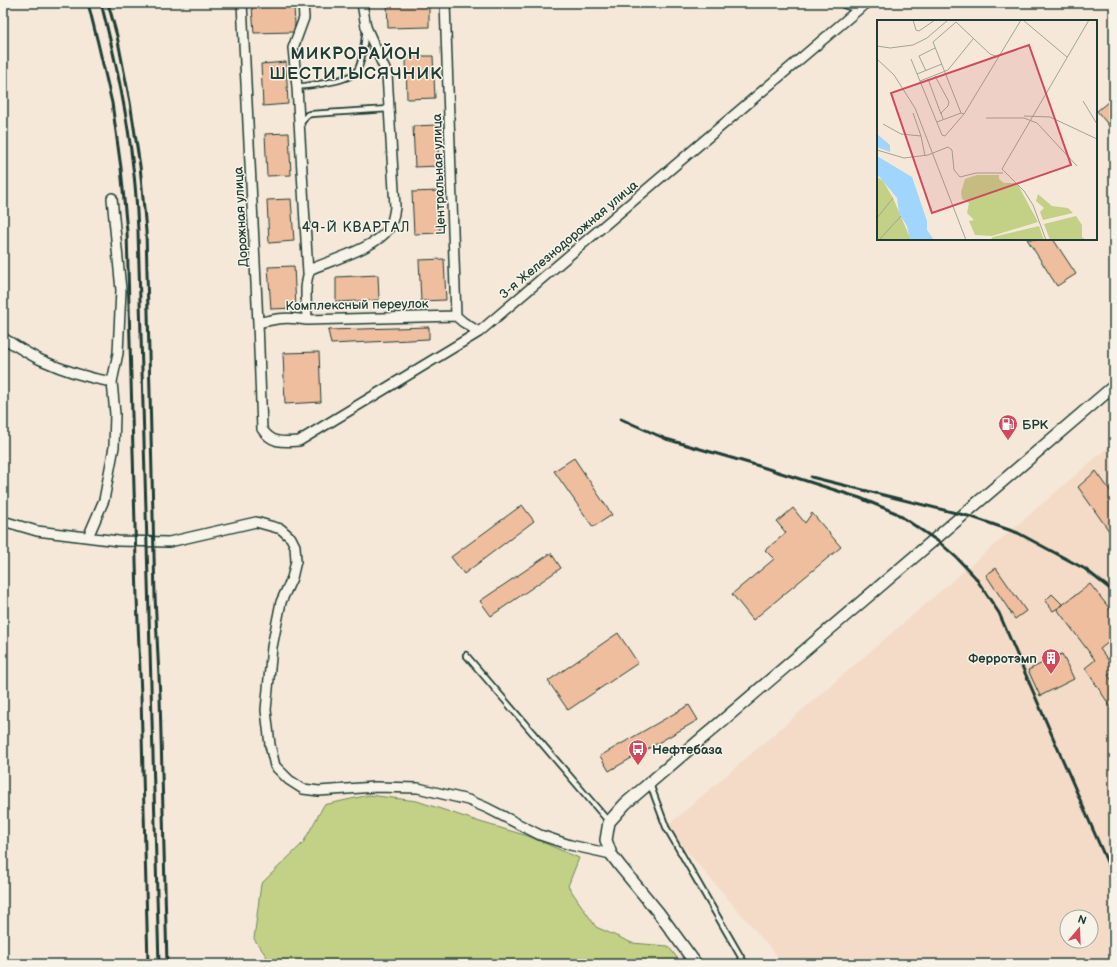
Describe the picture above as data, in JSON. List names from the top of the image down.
{
  "streets": {
    "street": [
      "Центральная улица",
      "Дорожная улица",
      "3-я Железнодорожная улица",
      "Комплексный переулок"
    ]
  },
  "crossings": [
    ["Центральная улица", "Комплексный переулок"],
    ["Дорожная улица", "3-я Железнодорожная улица"],
    ["Дорожная улица", "Комплексный переулок"]
  ],
  "districts": ["МИКРОРАЙОН ШЕСТИТЫСЯЧНИК", "49-Й КВАРТАЛ"],
  "places": {
    "fuel station": ["БРК"],
    "building": ["Ферротэмп"],
    "bus stop": ["Нефтебаза"]
  },
  "north": "top"
}
